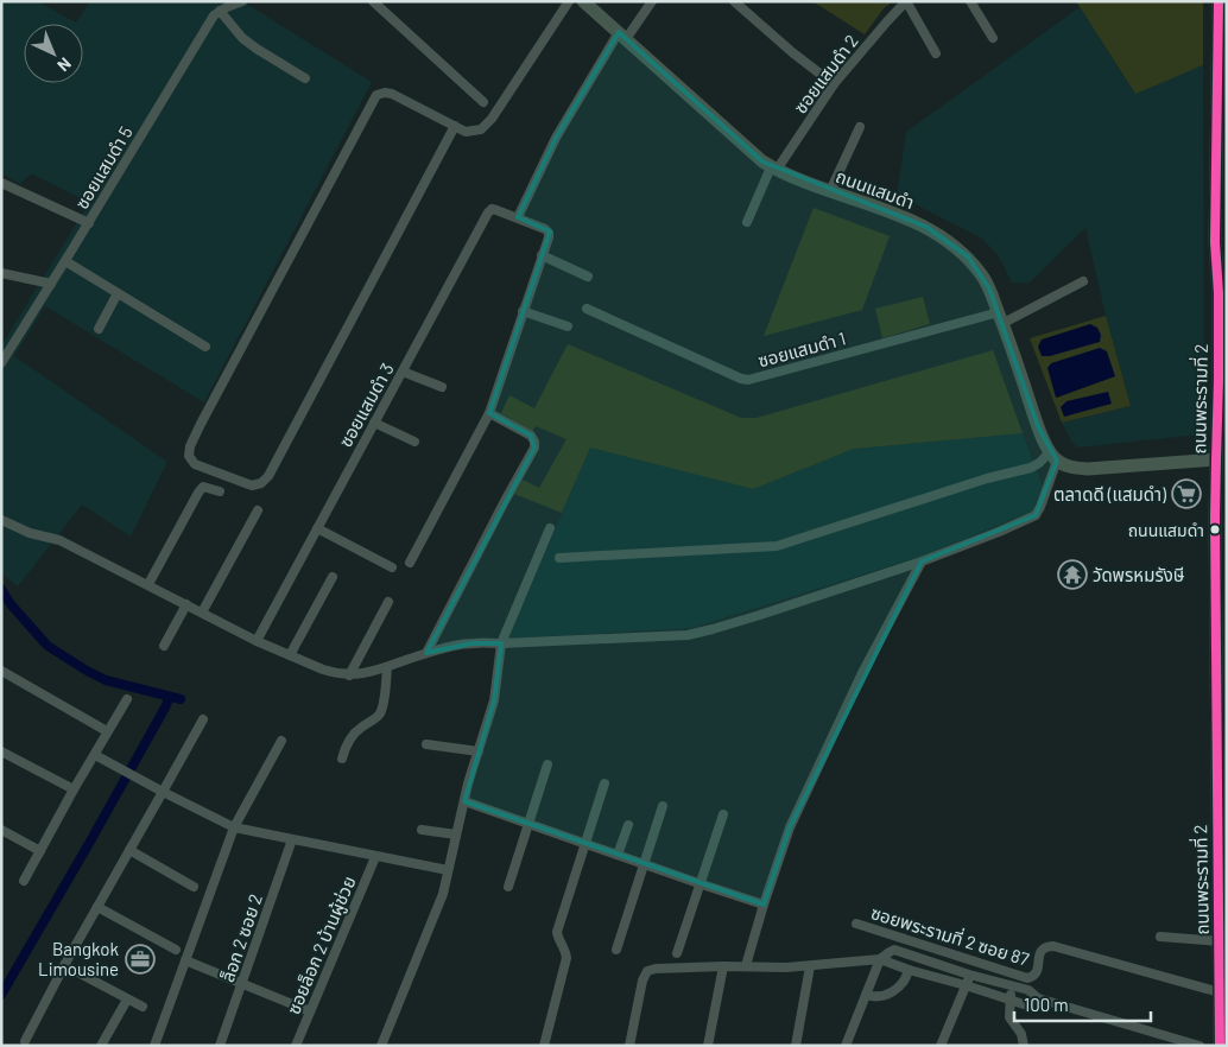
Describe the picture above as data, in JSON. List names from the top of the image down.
{
  "streets": {
    "main road": ["ถนนแสมดำ", "ถนนพระรามที่ 2"],
    "street": [
      "ซอยแสมดำ 2",
      "ซอยแสมดำ 5",
      "ซอยแสมดำ 1",
      "ซอยแสมดำ 3",
      "ซอยพระรามที่ 2 ซอย 87",
      "ล็อก 2 ซอย 2",
      "ซอยล็อก 2 บ้านผู้ช่วย"
    ]
  },
  "crossings": [
    ["ซอยแสมดำ 2", "ถนนแสมดำ"],
    ["ถนนแสมดำ", "ซอยแสมดำ 1"],
    ["ถนนพระรามที่ 2", "ซอยพระรามที่ 2 ซอย 87"]
  ],
  "places": {
    "supermarket": ["ตลาดดี (แสมดำ)"],
    "other": ["ถนนแสมดำ"],
    "temple": ["วัดพรหมรังษี"],
    "office": ["Bangkok Limousine"]
  },
  "scale_bar": "100 m",
  "north": "bottom right"
}
